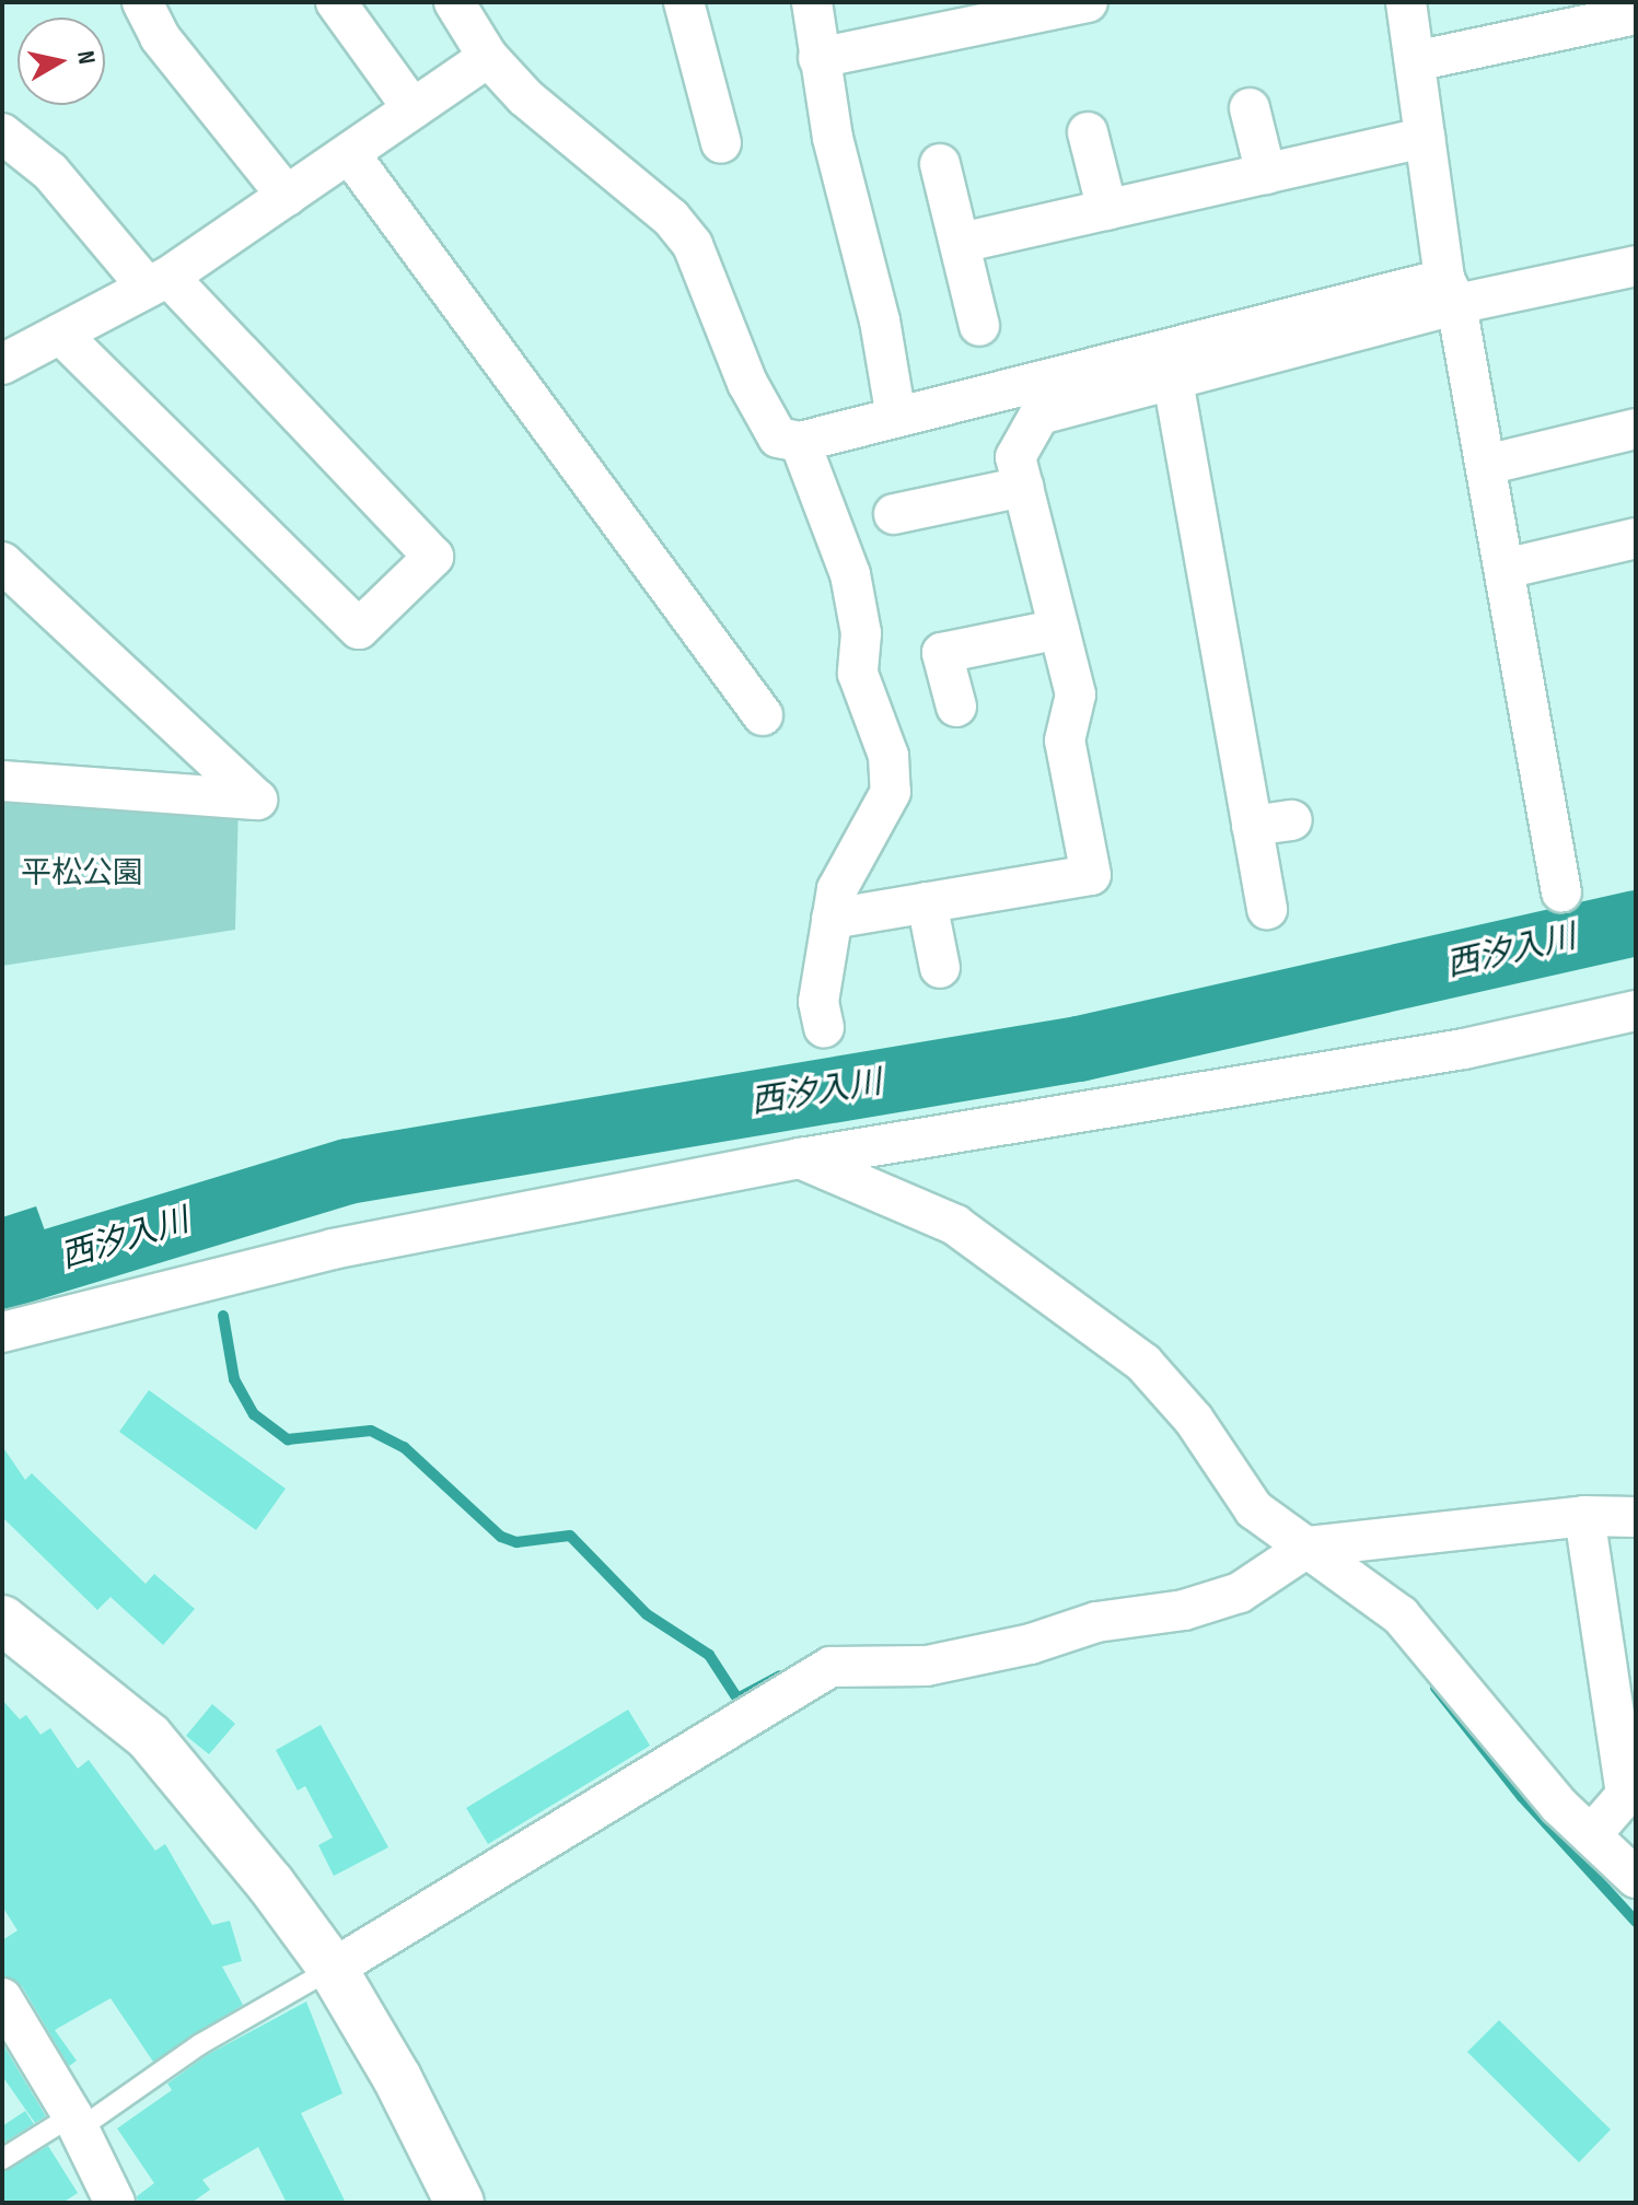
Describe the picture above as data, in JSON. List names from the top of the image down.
{
  "water": ["西汐入川"],
  "parks": ["平松公園"],
  "north": "right"
}
